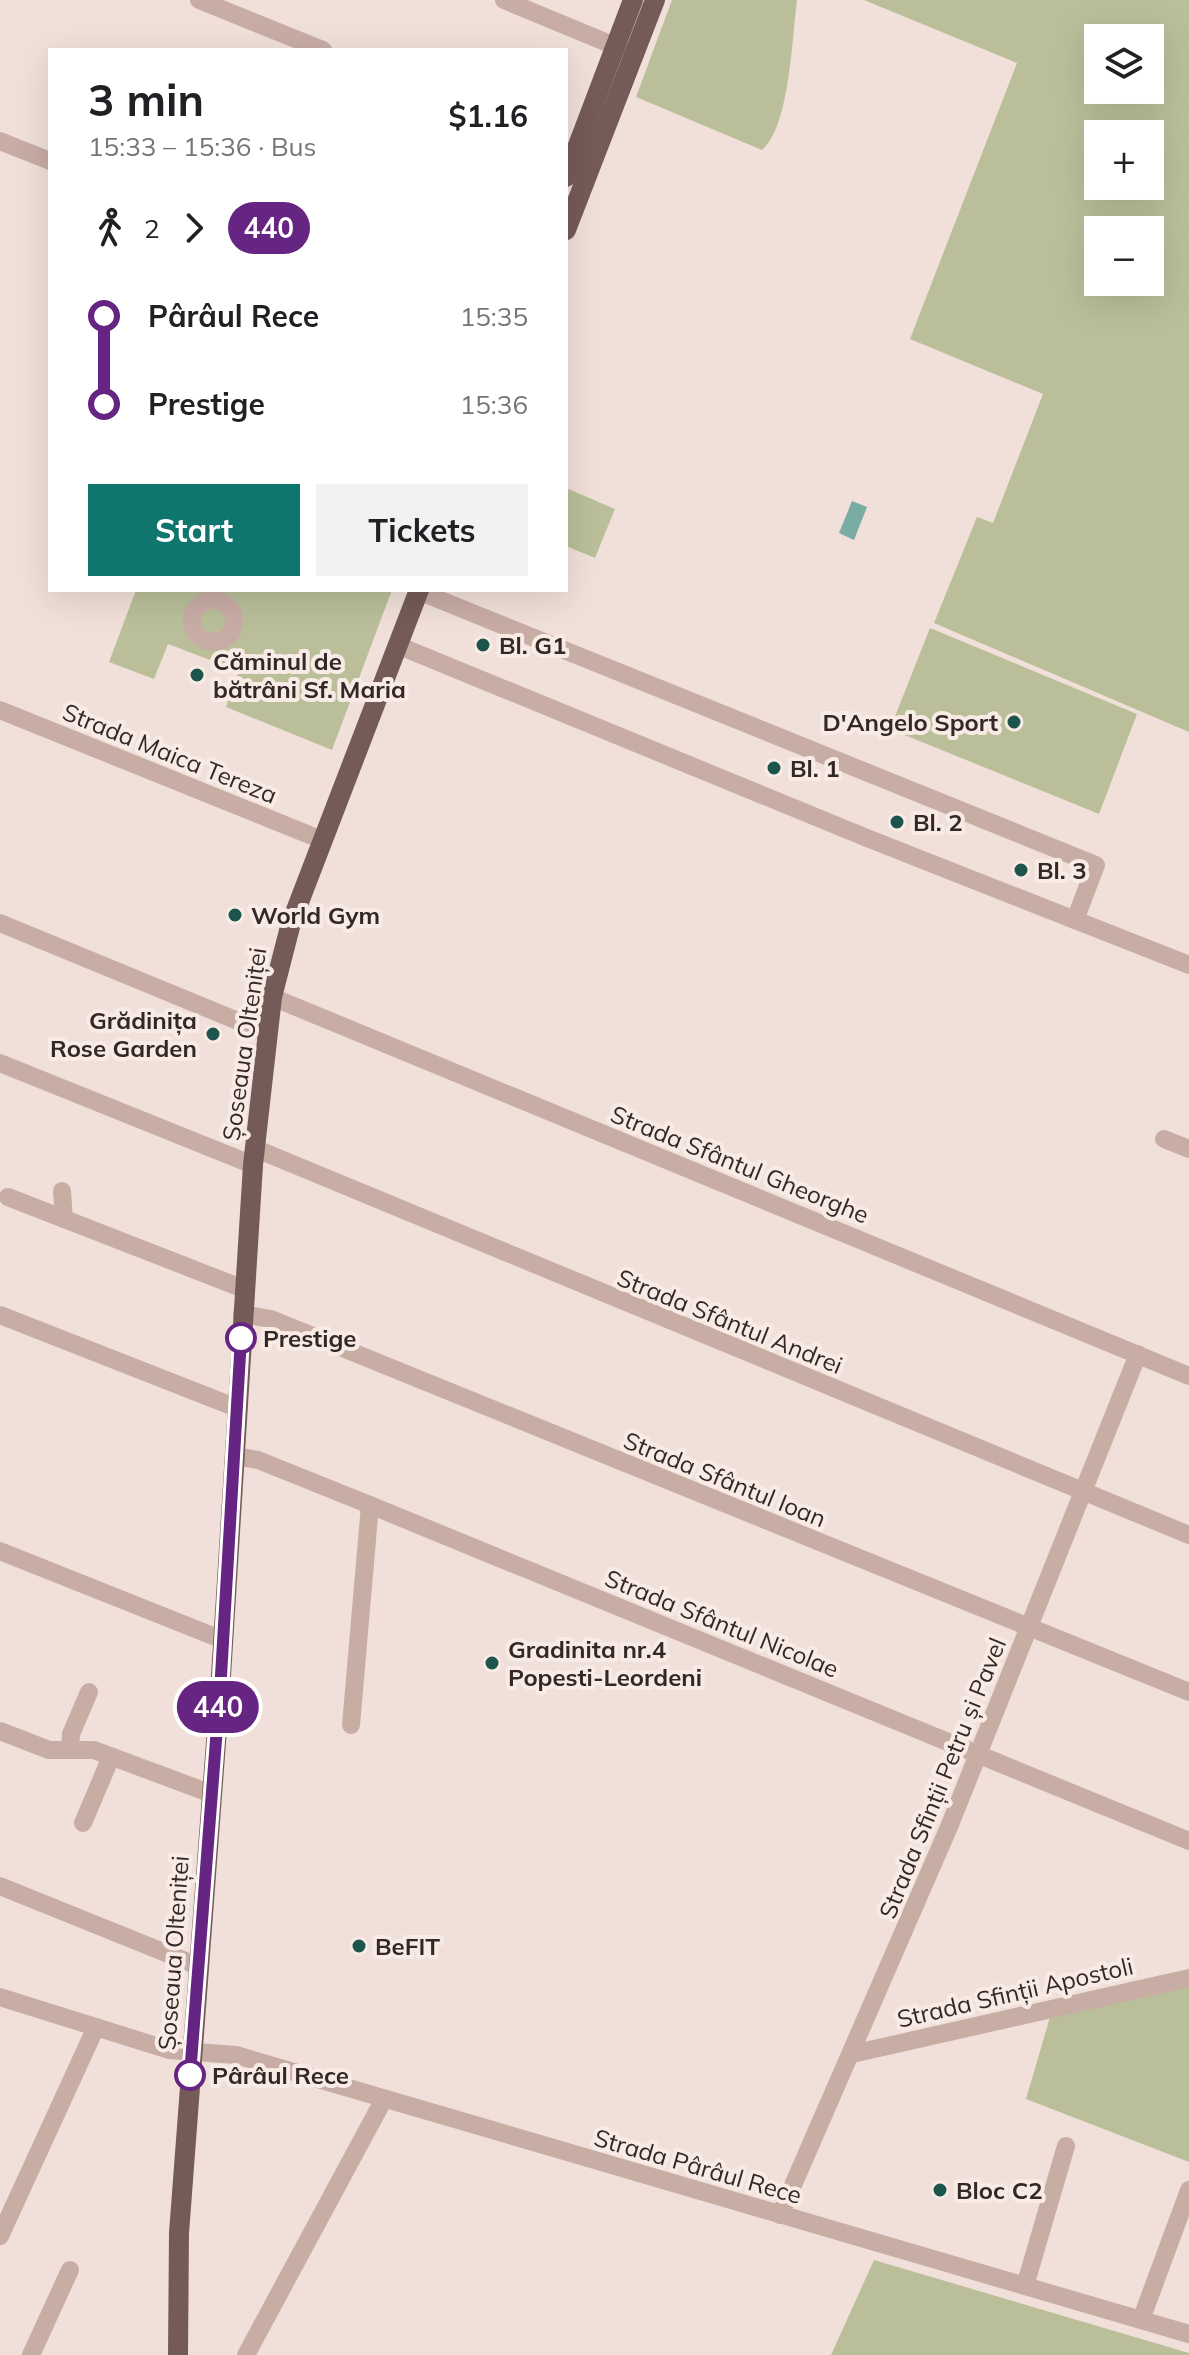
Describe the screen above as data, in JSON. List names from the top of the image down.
{
  "streets": {
    "main road": ["Șoseaua Olteniței"],
    "street": [
      "Strada Maica Tereza",
      "Strada Sfântul Gheorghe",
      "Strada Sfântul Andrei",
      "Strada Sfântul Ioan",
      "Strada Sfântul Nicolae",
      "Strada Sfinții Petru și Pavel",
      "Strada Sfinții Apostoli",
      "Strada Pârâul Rece"
    ]
  },
  "crossings": [
    ["Strada Maica Tereza", "Șoseaua Olteniței"],
    ["Șoseaua Olteniței", "Strada Sfântul Gheorghe"],
    ["Șoseaua Olteniței", "Strada Sfântul Andrei"],
    ["Șoseaua Olteniței", "Strada Sfântul Ioan"],
    ["Șoseaua Olteniței", "Strada Sfântul Nicolae"],
    ["Șoseaua Olteniței", "Strada Pârâul Rece"],
    ["Strada Sfântul Gheorghe", "Strada Sfinții Petru și Pavel"],
    ["Strada Sfântul Andrei", "Strada Sfinții Petru și Pavel"],
    ["Strada Sfântul Ioan", "Strada Sfinții Petru și Pavel"],
    ["Strada Sfântul Nicolae", "Strada Sfinții Petru și Pavel"],
    ["Strada Sfinții Petru și Pavel", "Strada Sfinții Apostoli"],
    ["Strada Sfinții Petru și Pavel", "Strada Pârâul Rece"]
  ],
  "places": [
    "Bl. G1",
    "Căminul de bătrâni Sf. Maria",
    "D'Angelo Sport",
    "Bl. 1",
    "Bl. 2",
    "Bl. 3",
    "World Gym",
    "Grădinița Rose Garden",
    "Prestige",
    "Gradinita nr.4 Popesti-Leordeni",
    "BeFIT",
    "Pârâul Rece",
    "Bloc C2"
  ],
  "lines": ["bus line 440"],
  "page": {
    "on_map": "440",
    "map_buttons": ["+", "−"],
    "heading": ["3 min", "15:33 – 15:36 · Bus", "$1.16"],
    "legs": ["2", "440"],
    "list": [
      {
        "name": "Pârâul Rece",
        "value": "15:35"
      },
      {
        "name": "Prestige",
        "value": "15:36"
      }
    ],
    "buttons": ["Start", "Tickets"]
  }
}
